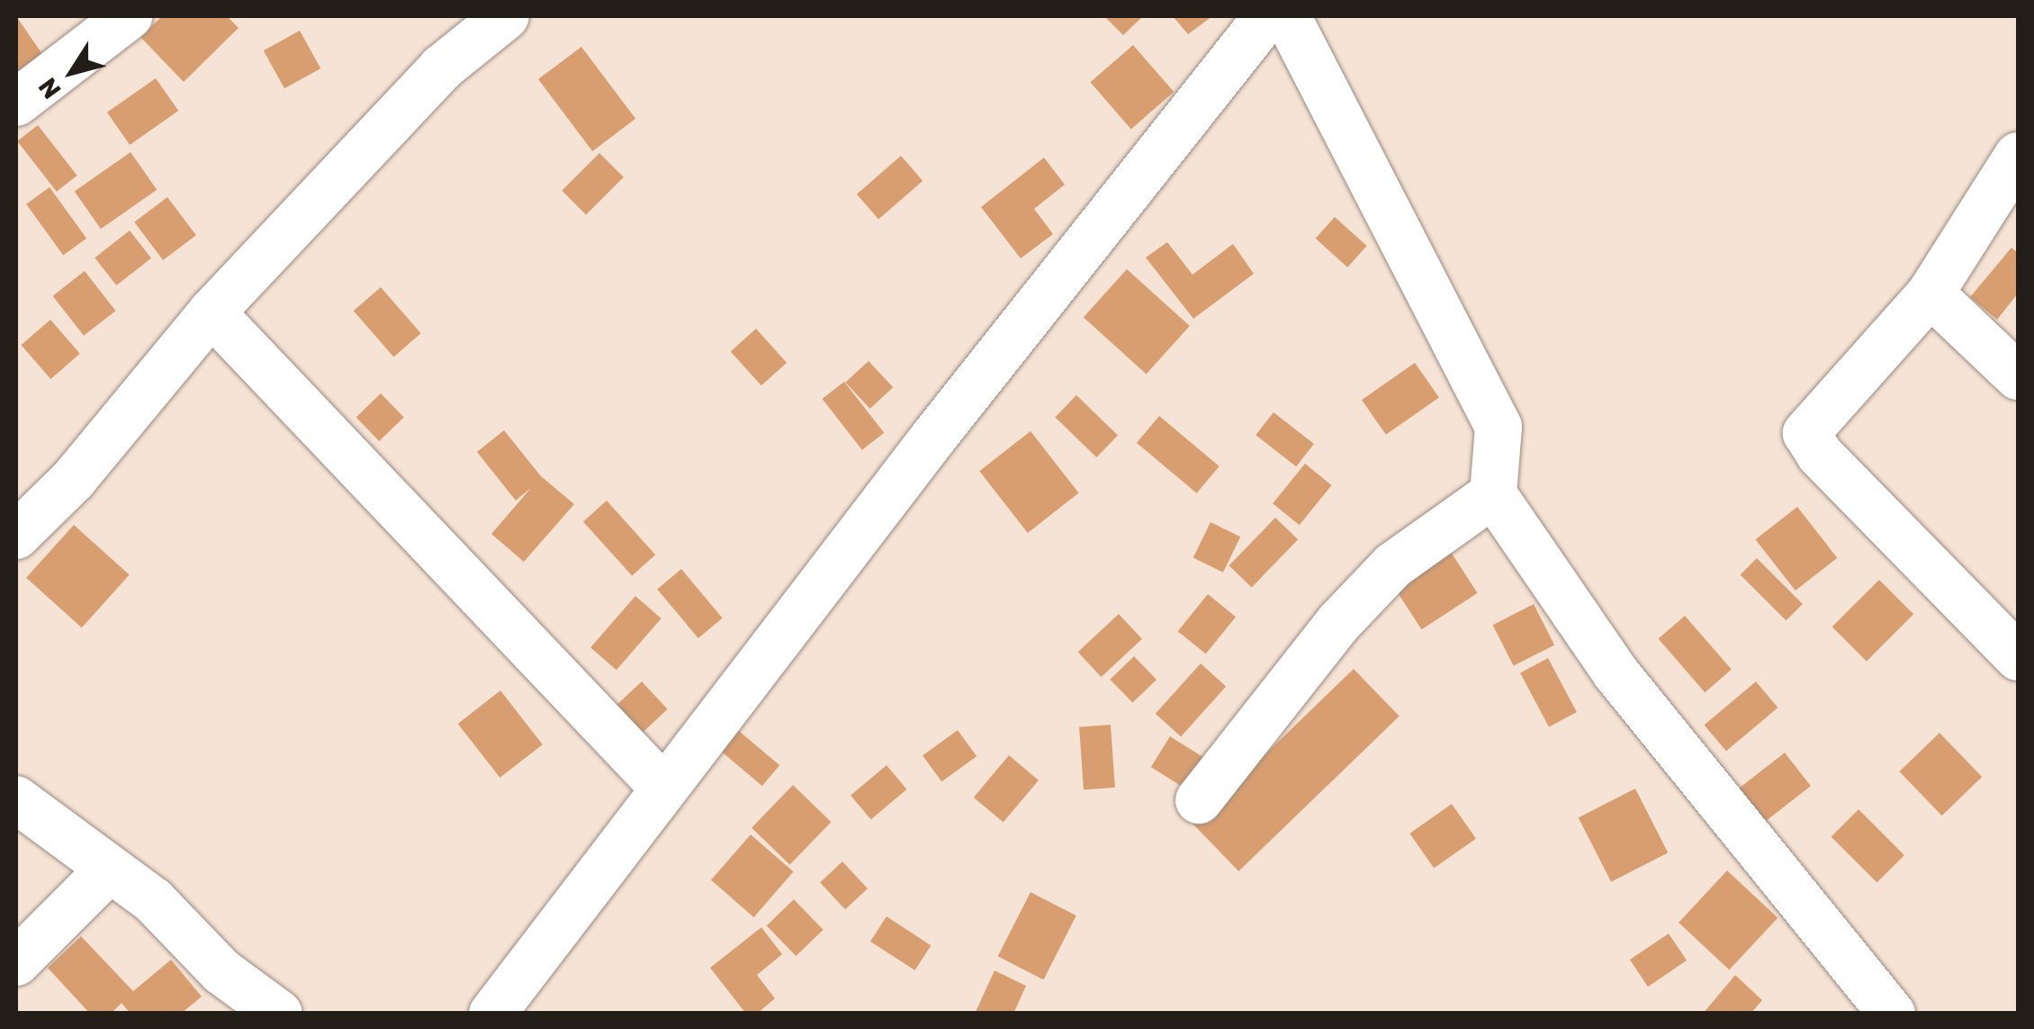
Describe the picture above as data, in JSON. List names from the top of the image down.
{
  "north": "bottom left"
}
